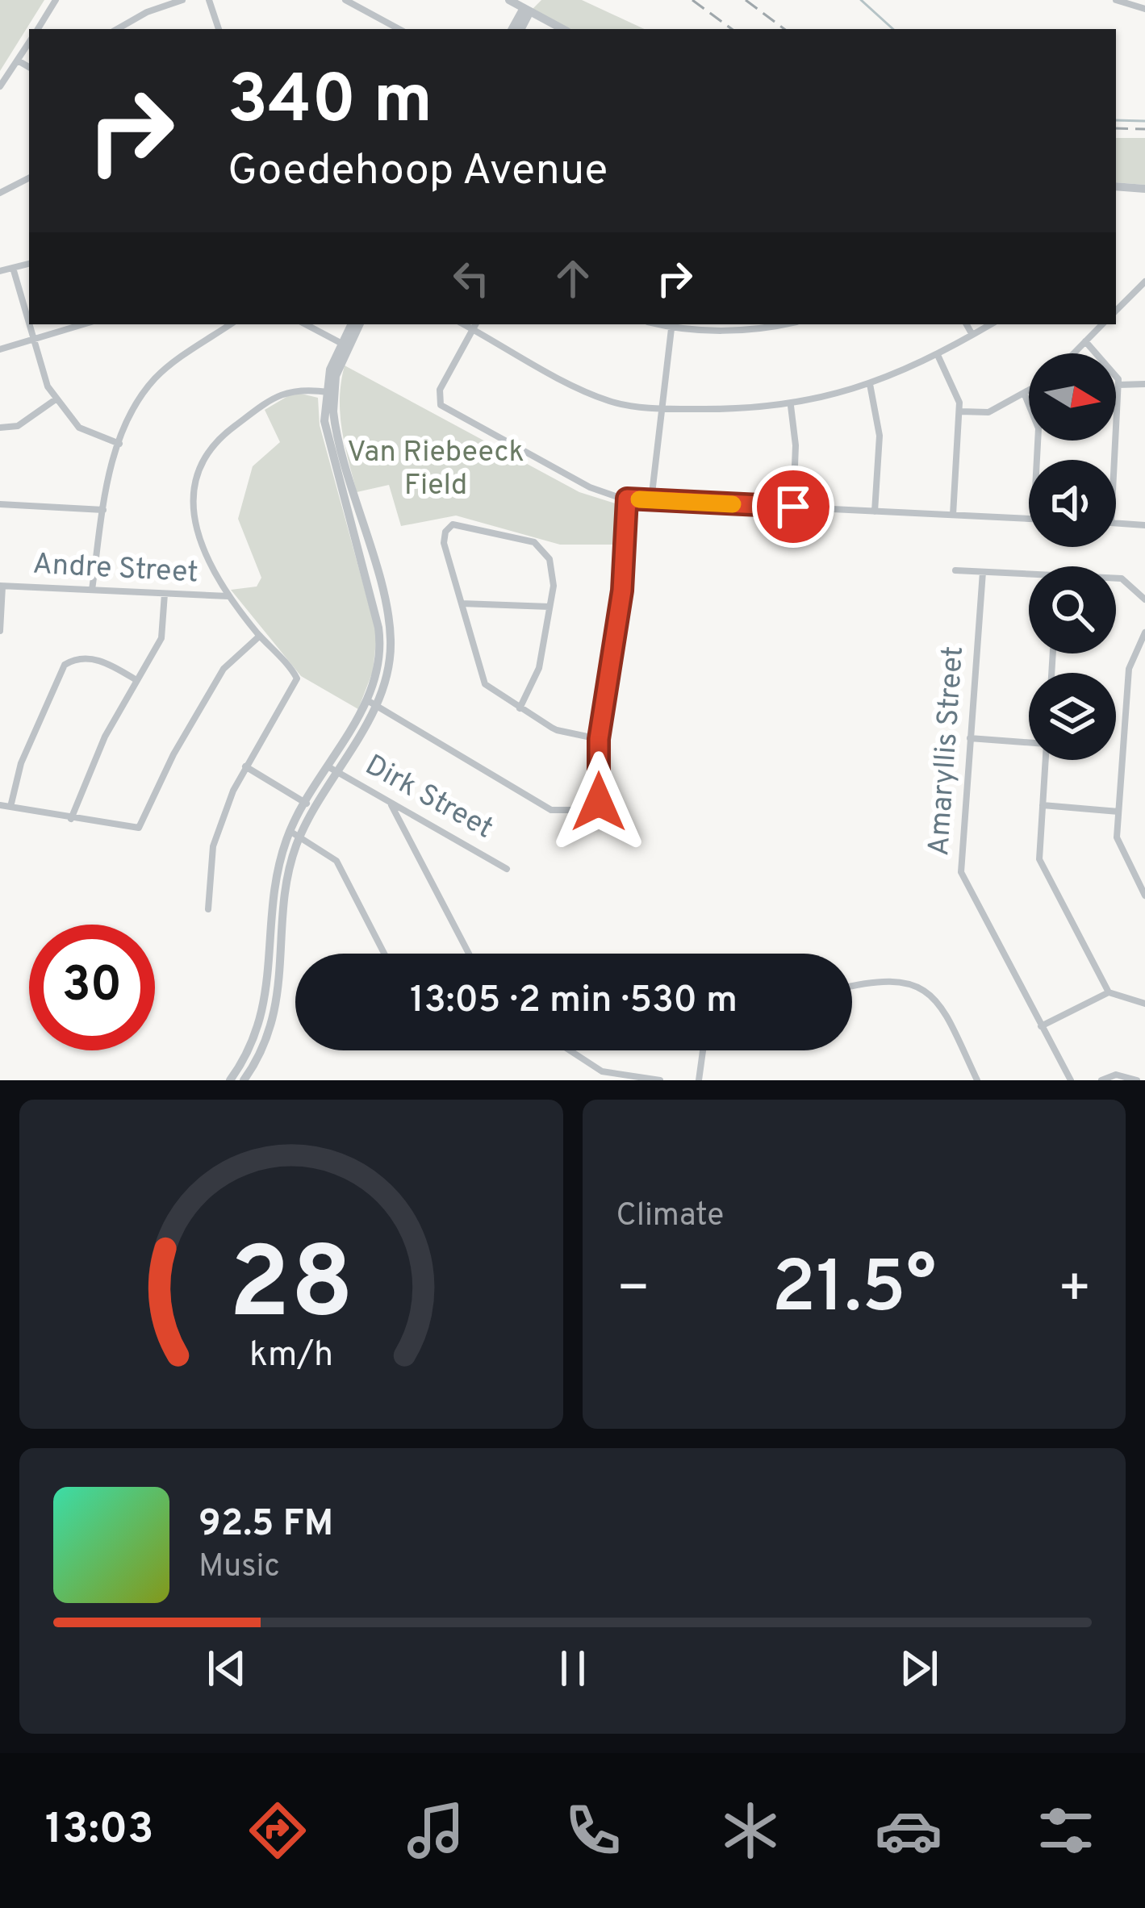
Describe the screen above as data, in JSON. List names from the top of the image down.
{
  "streets": {
    "street": ["Andre Street", "Amaryllis Street", "Dirk Street"]
  },
  "parks": ["Van Riebeeck Field"],
  "north": "right",
  "page": {
    "turn": ["340 m", "Goedehoop Avenue"],
    "limit": "30",
    "trip": "13:05 · 2 min · 530 m",
    "tile": "Climate",
    "heat": ["−", "21.5°", "+"],
    "song": ["92.5 FM", "Music"],
    "tabs": "13:03",
    "gauge": ["28", "km/h"]
  }
}
